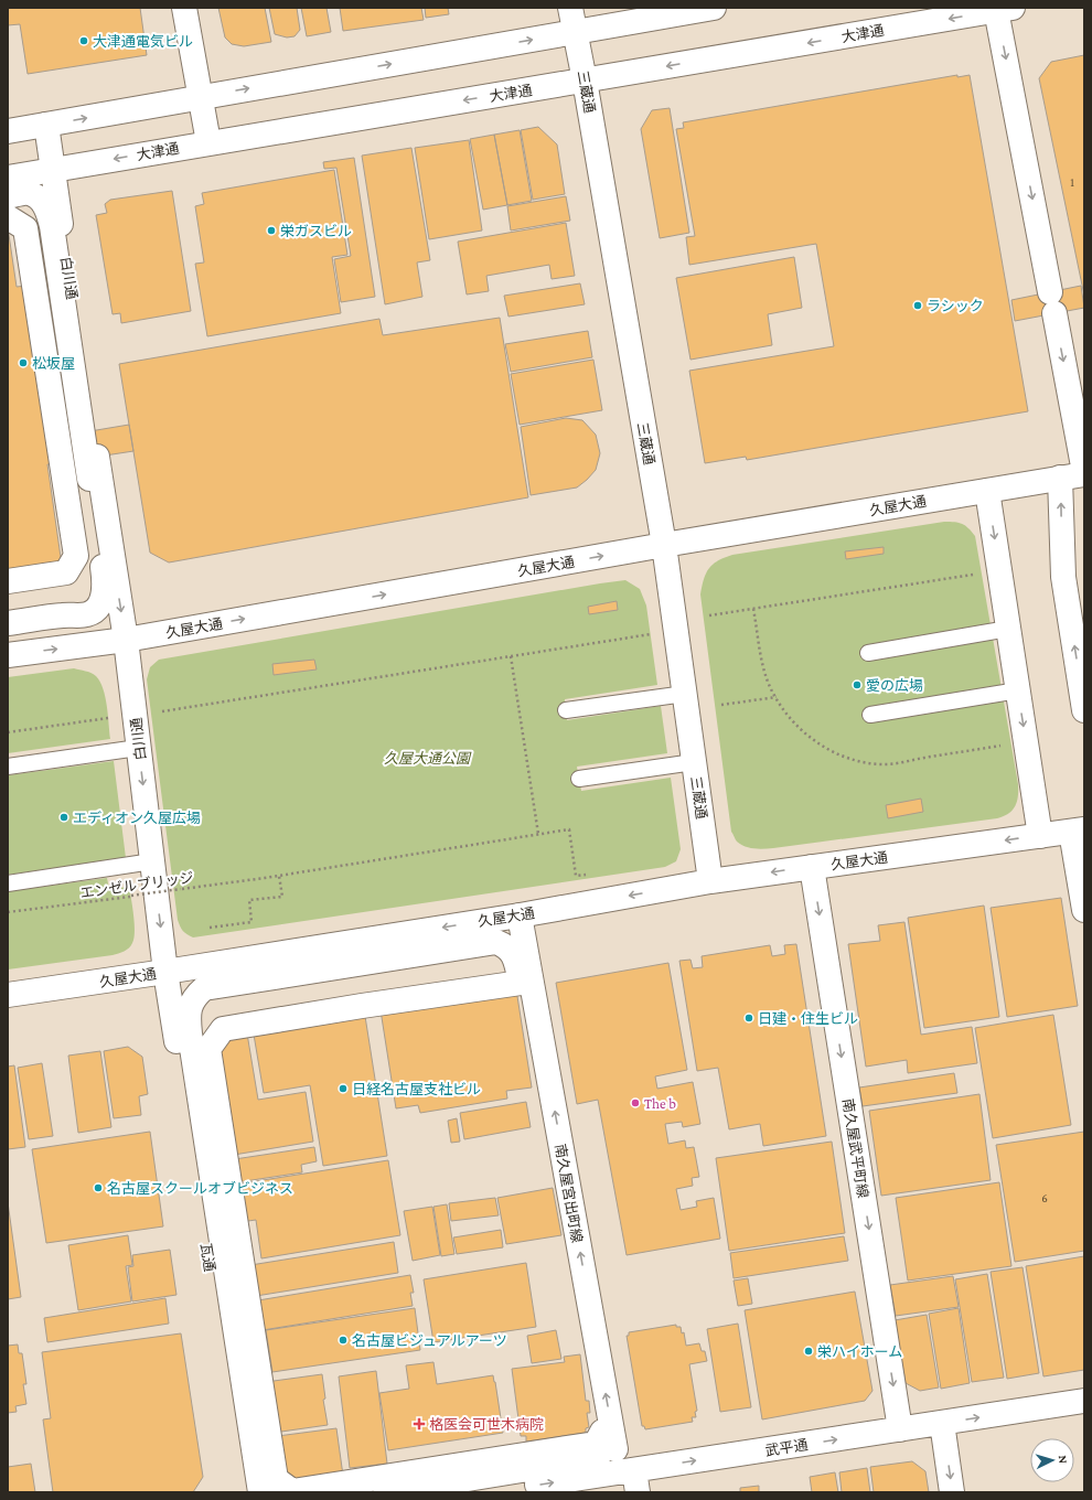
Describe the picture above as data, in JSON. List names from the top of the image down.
{
  "streets": {
    "street": [
      "大津通",
      "三蔵通",
      "白川通",
      "久屋大通",
      "南久屋武平町線",
      "南久屋宮出町線",
      "瓦通",
      "武平通"
    ],
    "path": ["エンゼルブリッジ"]
  },
  "crossings": [
    ["大津通", "三蔵通"],
    ["大津通", "白川通"],
    ["三蔵通", "久屋大通"],
    ["白川通", "久屋大通"],
    ["白川通", "瓦通"],
    ["久屋大通", "南久屋武平町線"],
    ["久屋大通", "南久屋宮出町線"],
    ["南久屋武平町線", "武平通"],
    ["南久屋宮出町線", "武平通"]
  ],
  "one_way": [
    "白川通",
    "南久屋武平町線",
    "南久屋宮出町線",
    "武平通"
  ],
  "parks": ["久屋大通公園"],
  "places": {
    "other": [
      "大津通電気ビル",
      "栄ガスビル",
      "ラシック",
      "松坂屋",
      "愛の広場",
      "エディオン久屋広場",
      "日建・住生ビル",
      "日経名古屋支社ビル",
      "The b",
      "名古屋スクールオブビジネス",
      "名古屋ビジュアルアーツ",
      "栄ハイホーム"
    ],
    "health": ["格医会可世木病院"]
  },
  "house_numbers": ["1", "6"],
  "north": "right"
}
